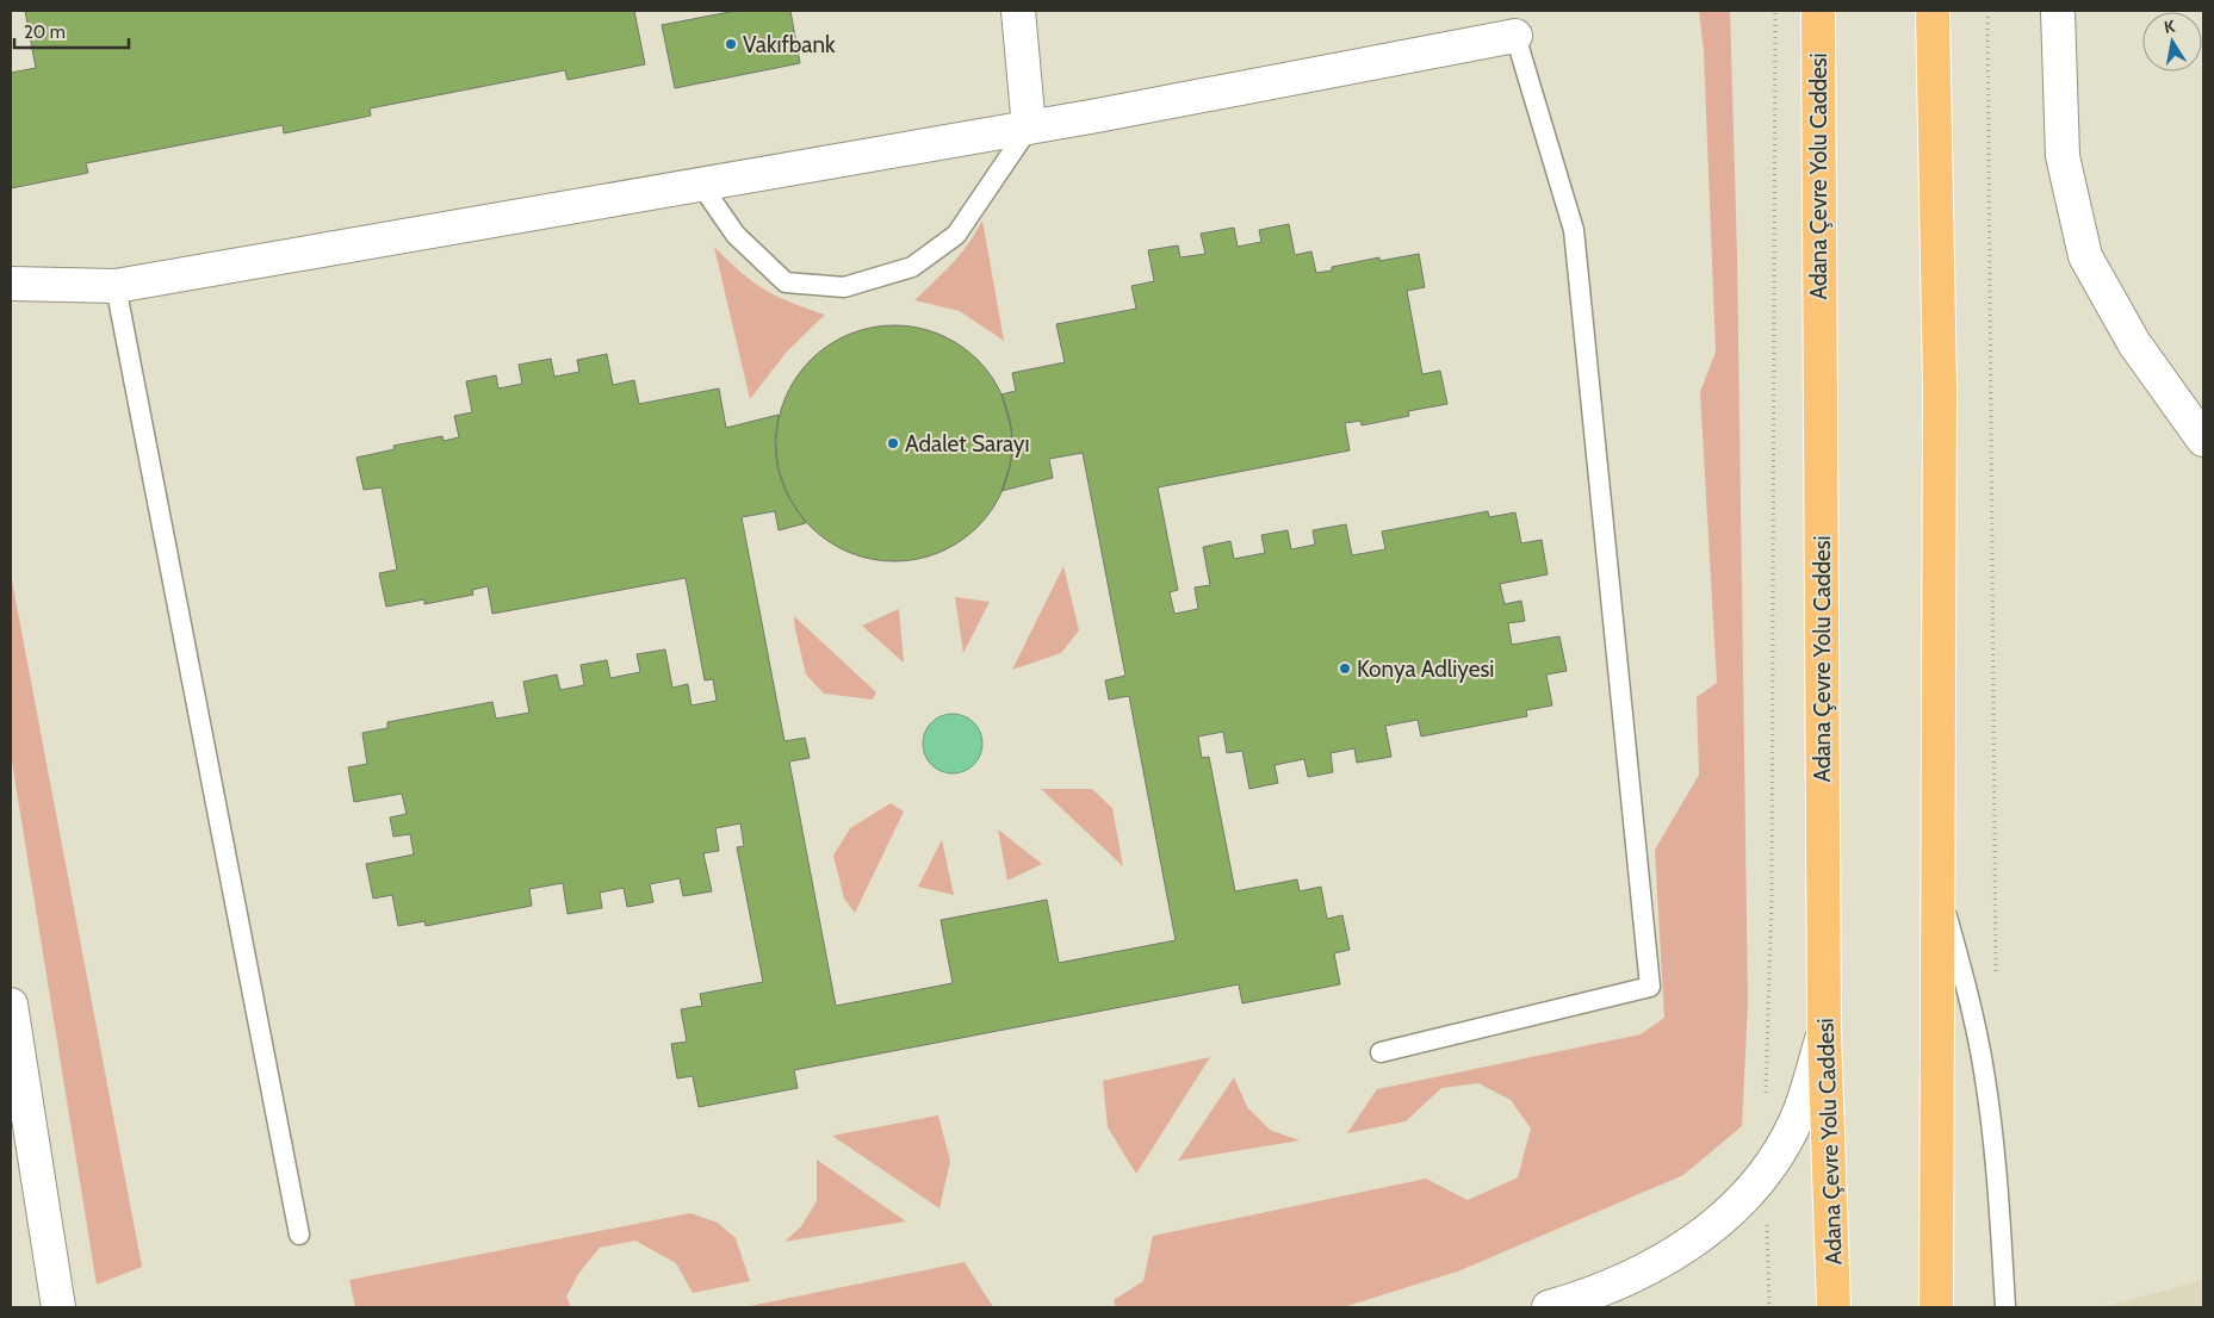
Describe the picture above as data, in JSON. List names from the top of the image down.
{
  "streets": {
    "highway": ["Adana Çevre Yolu Caddesi"]
  },
  "places": ["Vakıfbank", "Adalet Sarayı", "Konya Adliyesi"],
  "scale_bar": "20 m",
  "north": "top"
}
